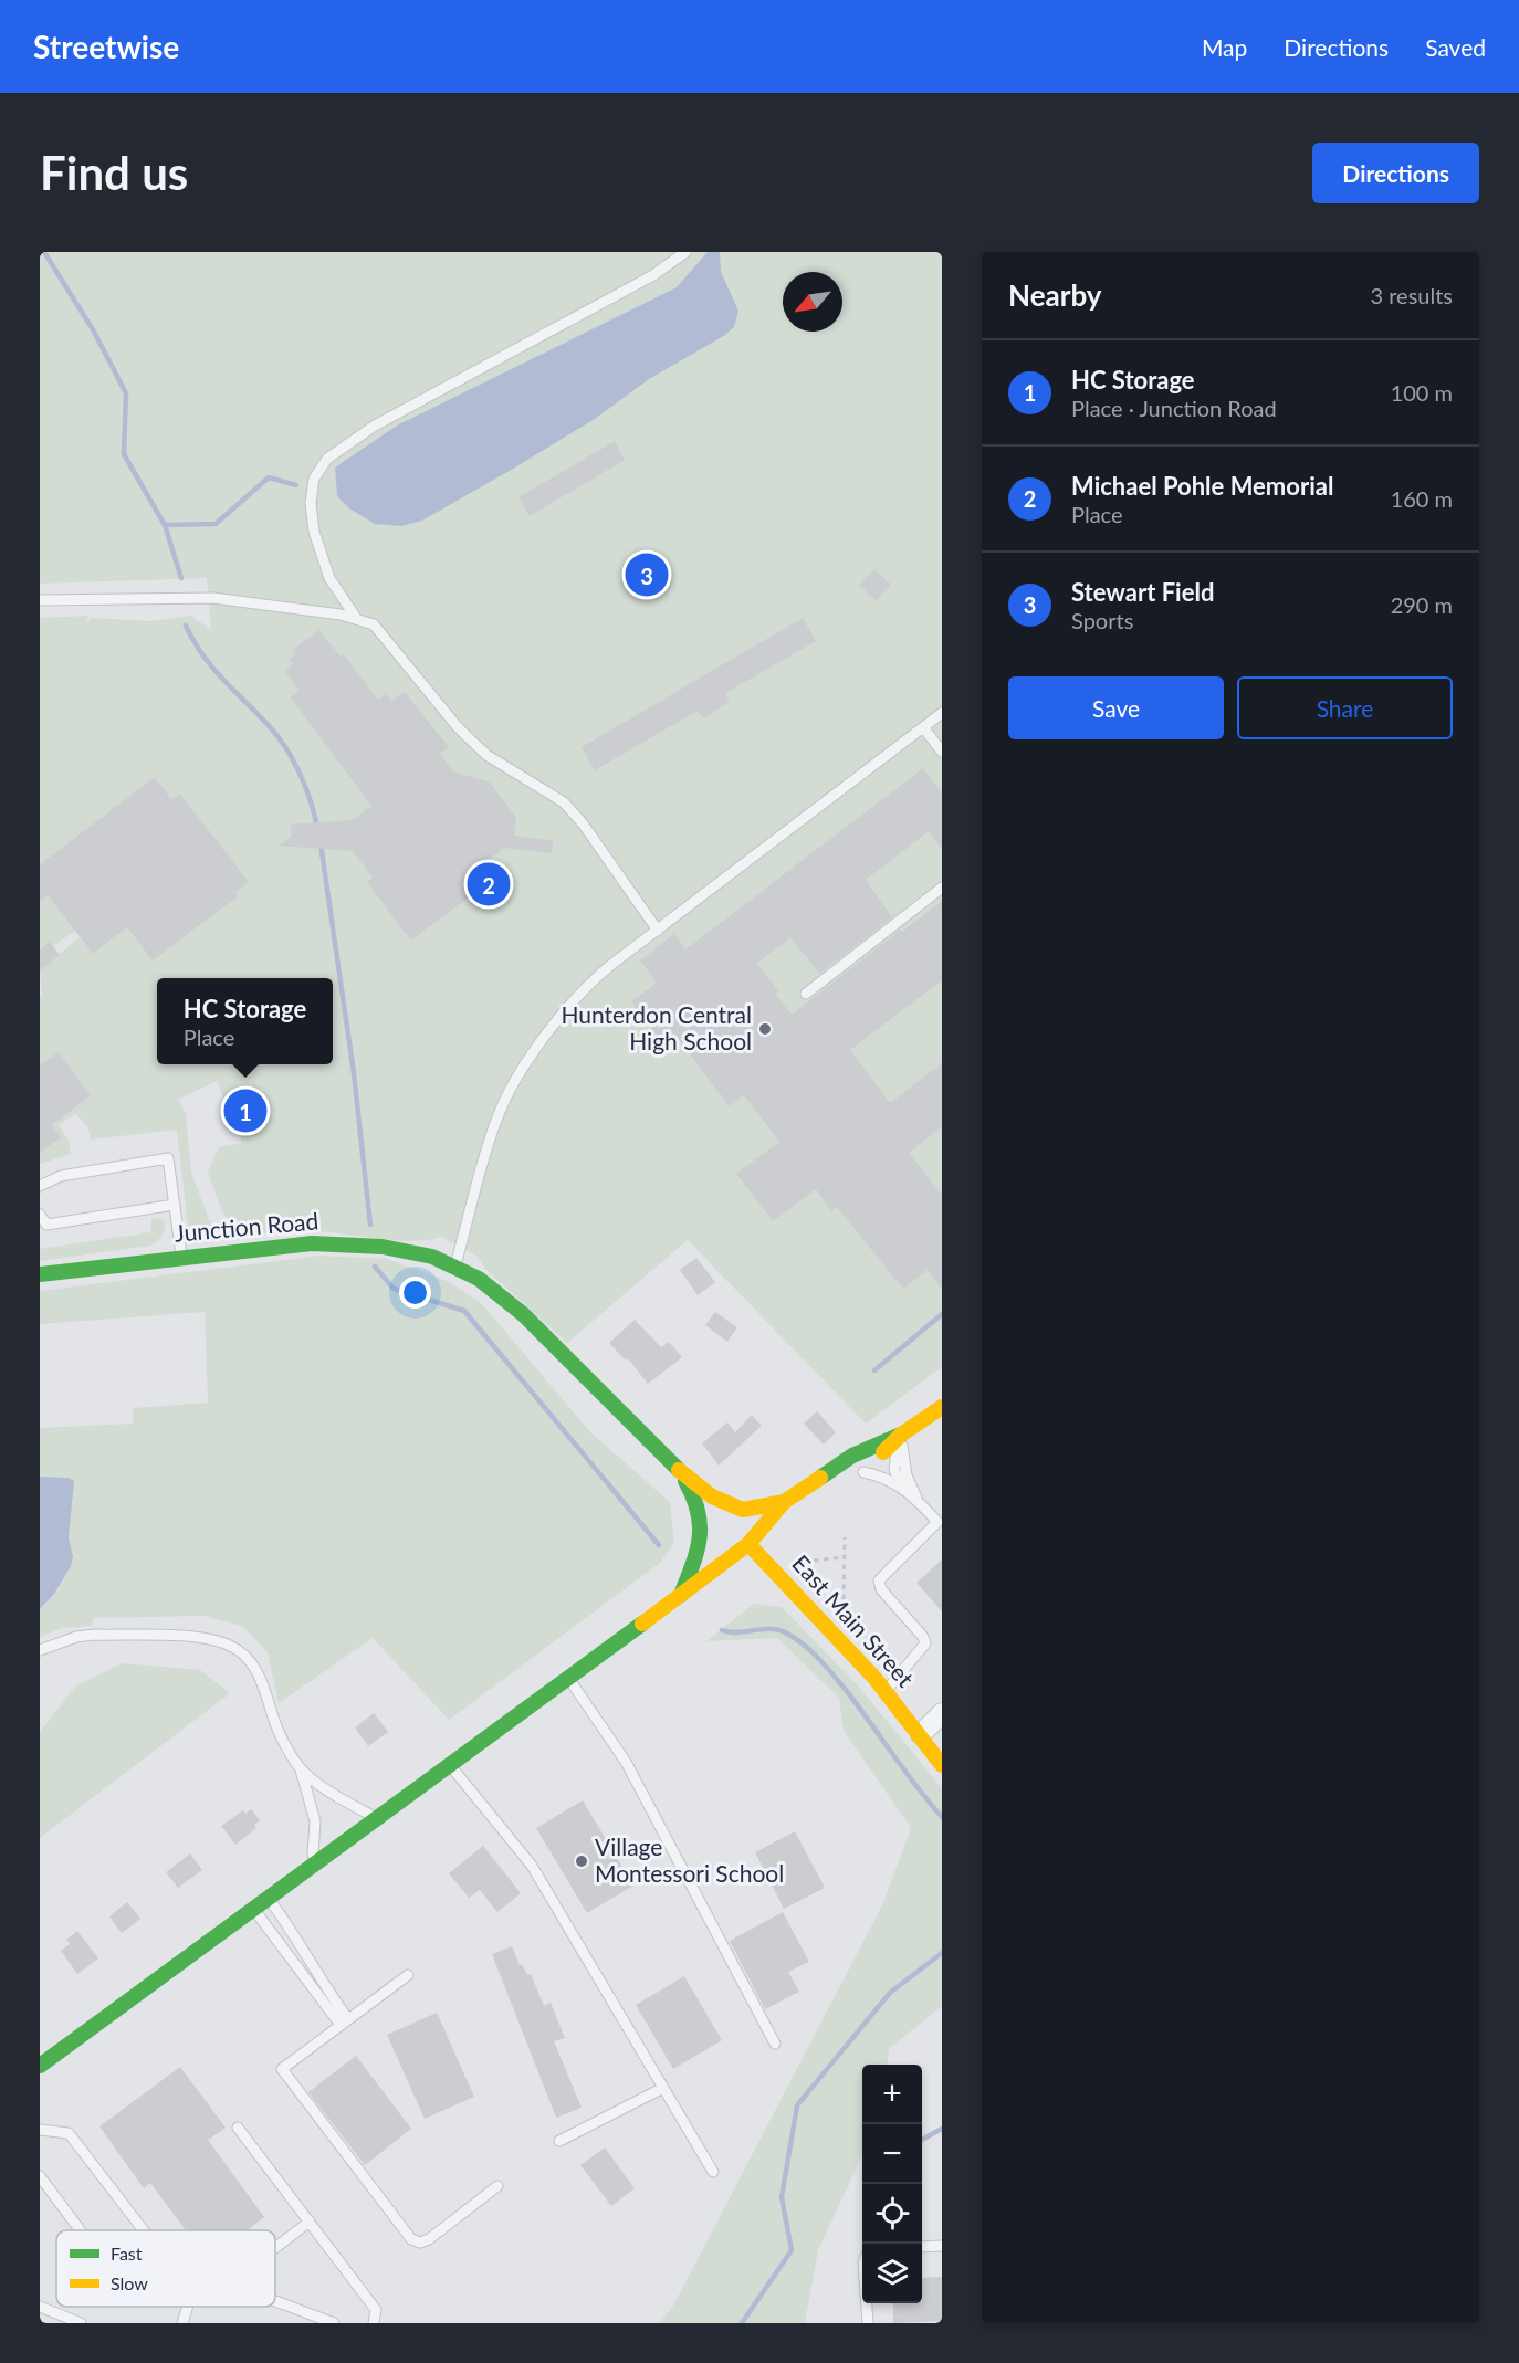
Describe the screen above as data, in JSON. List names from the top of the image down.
{
  "streets": {
    "main road": ["Junction Road", "East Main Street"]
  },
  "places": ["Hunterdon Central High School", "Village Montessori School"],
  "legend": ["Fast", "Slow"],
  "north": "bottom left",
  "page": {
    "header": "Streetwise",
    "nav": ["Map", "Directions", "Saved"],
    "buttons": [
      "Directions",
      ["Save", "Share"]
    ],
    "title": "Find us",
    "heading": ["Nearby", "3 results"],
    "list": [
      {
        "mark": "1",
        "name": "HC Storage",
        "note": "Place · Junction Road",
        "value": "100 m"
      },
      {
        "mark": "2",
        "name": "Michael Pohle Memorial",
        "note": "Place",
        "value": "160 m"
      },
      {
        "mark": "3",
        "name": "Stewart Field",
        "note": "Sports",
        "value": "290 m"
      }
    ],
    "pins": ["3", "2", "1"],
    "popup": ["HC Storage", "Place"],
    "map_buttons": ["+", "−"]
  }
}
